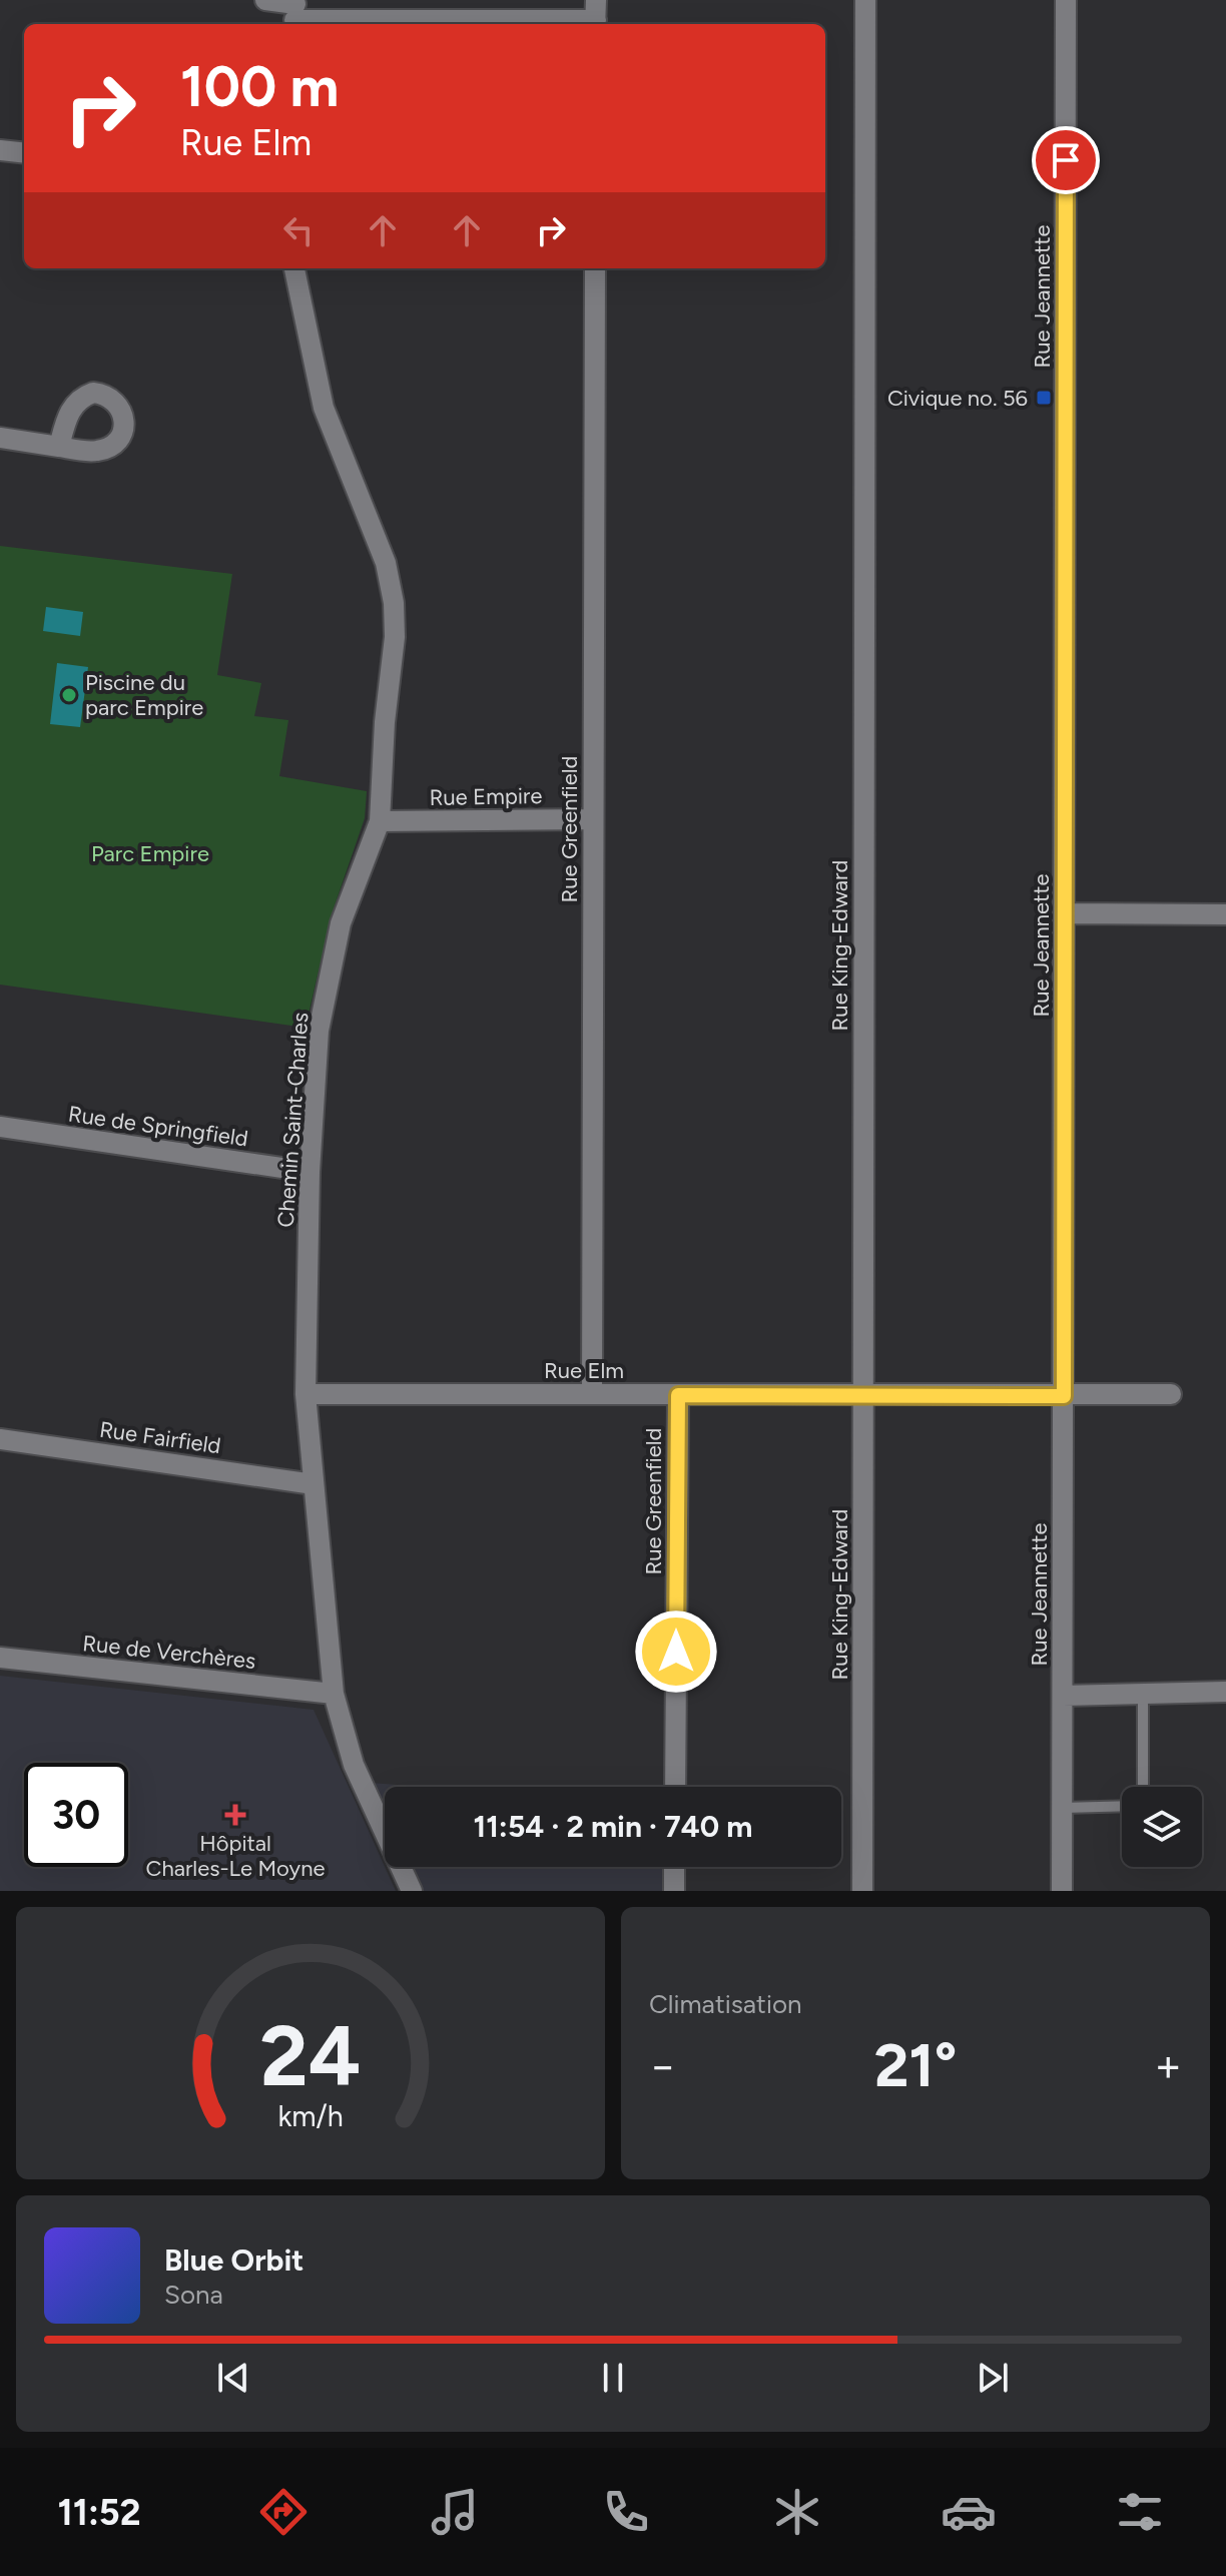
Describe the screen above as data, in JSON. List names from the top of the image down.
{
  "streets": {
    "street": [
      "Rue Jeannette",
      "Rue Empire",
      "Rue Greenfield",
      "Rue King-Edward",
      "Chemin Saint-Charles",
      "Rue de Springfield",
      "Rue Elm",
      "Rue Fairfield",
      "Rue de Verchères"
    ]
  },
  "crossings": [
    ["Rue Jeannette", "Rue Elm"],
    ["Rue Empire", "Rue Greenfield"],
    ["Rue Empire", "Chemin Saint-Charles"],
    ["Rue Greenfield", "Rue Elm"],
    ["Rue King-Edward", "Rue Elm"],
    ["Chemin Saint-Charles", "Rue de Springfield"],
    ["Chemin Saint-Charles", "Rue Elm"],
    ["Chemin Saint-Charles", "Rue Fairfield"],
    ["Chemin Saint-Charles", "Rue de Verchères"]
  ],
  "parks": ["Parc Empire"],
  "places": {
    "transit": ["Civique no. 56"],
    "other": ["Piscine du parc Empire"],
    "health": ["Hôpital Charles-Le Moyne"]
  },
  "page": {
    "turn": ["100 m", "Rue Elm"],
    "limit": "30",
    "trip": "11:54 · 2 min · 740 m",
    "tile": "Climatisation",
    "heat": ["−", "21°", "+"],
    "song": ["Blue Orbit", "Sona"],
    "tabs": "11:52",
    "gauge": ["24", "km/h"]
  }
}
